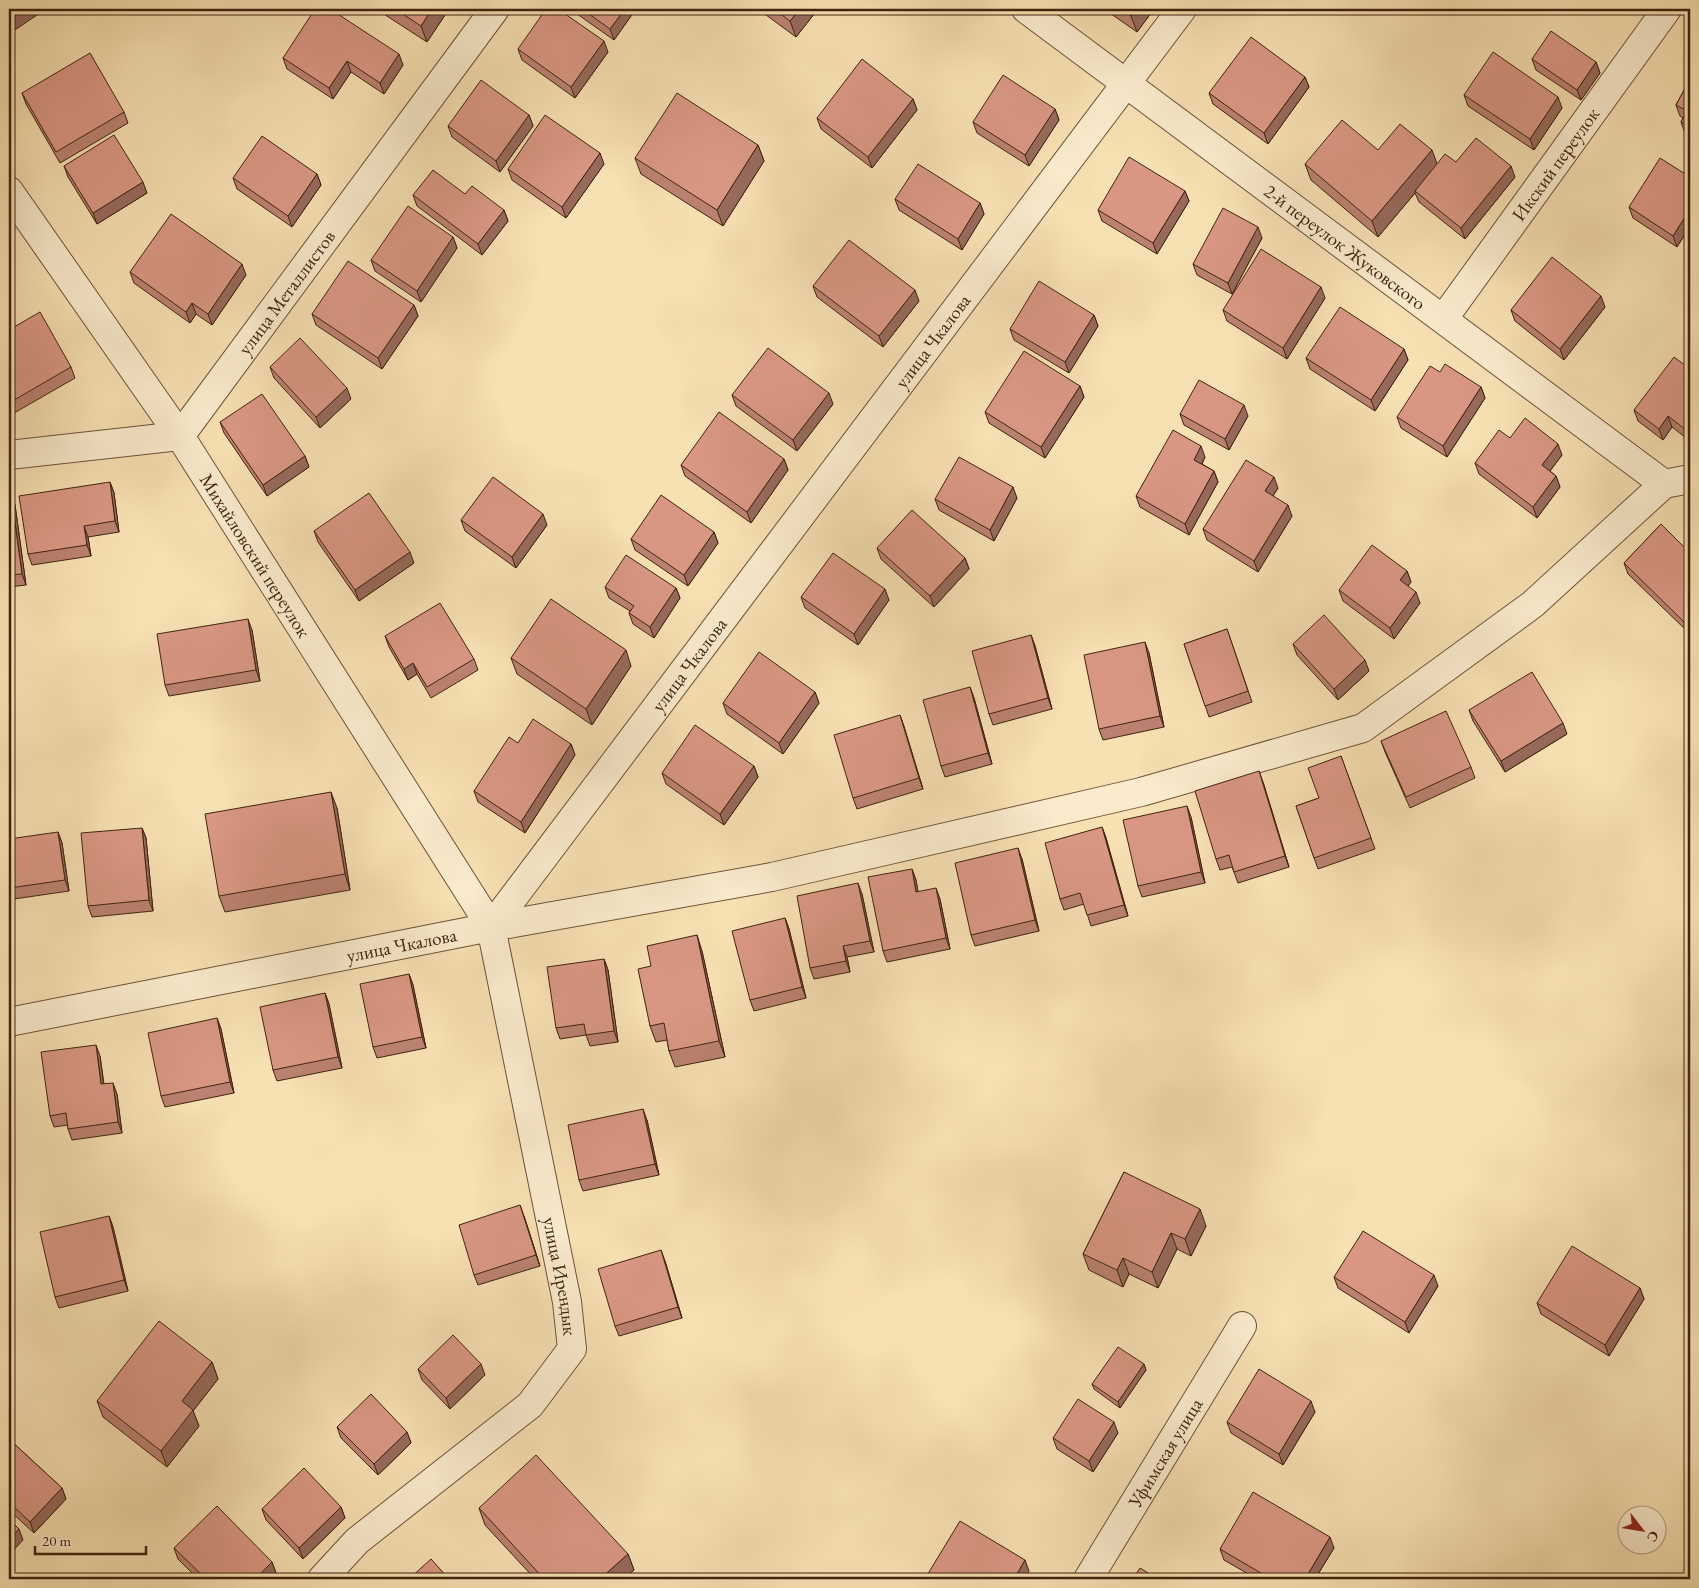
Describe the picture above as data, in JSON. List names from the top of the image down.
{
  "streets": {
    "street": [
      "Икский переулок",
      "2-й переулок Жуковского",
      "улица Металлистов",
      "улица Чкалова",
      "Михайловский переулок",
      "улица Ирендык",
      "Уфимская улица"
    ]
  },
  "crossings": [
    ["Икский переулок", "2-й переулок Жуковского"],
    ["2-й переулок Жуковского", "улица Чкалова"],
    ["улица Металлистов", "Михайловский переулок"],
    ["улица Чкалова", "Михайловский переулок"],
    ["улица Чкалова", "улица Ирендык"],
    ["Михайловский переулок", "улица Ирендык"]
  ],
  "scale_bar": "20 m",
  "north": "bottom right"
}
